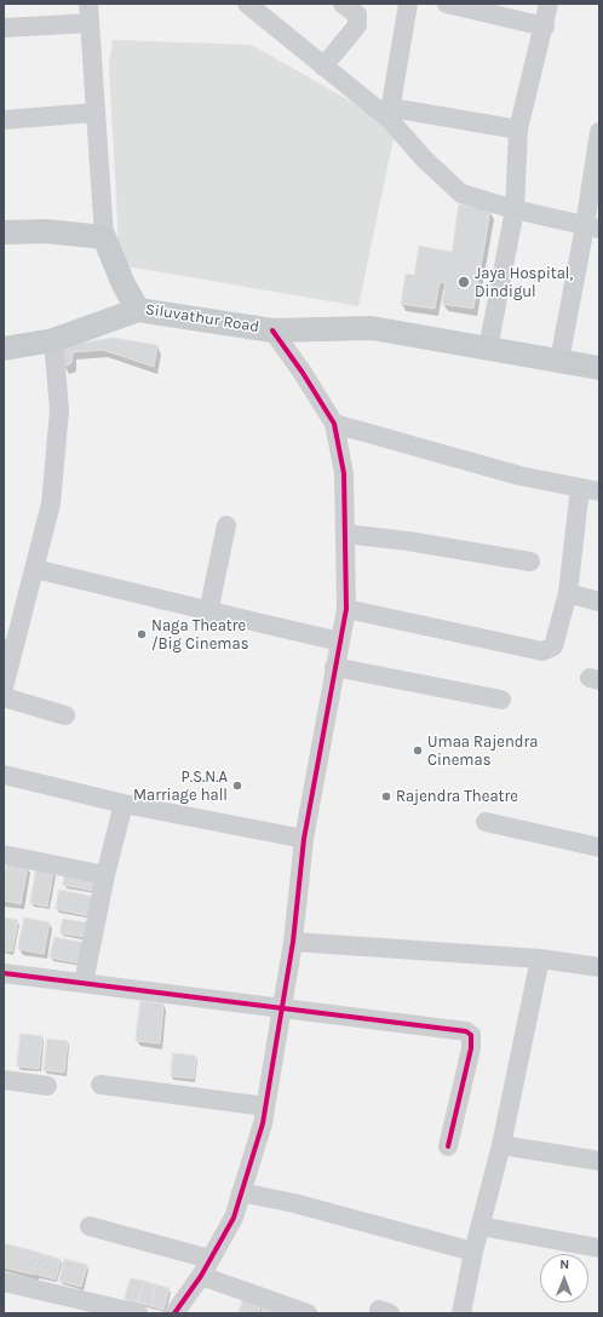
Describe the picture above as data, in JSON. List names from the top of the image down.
{
  "streets": {
    "main road": ["Siluvathur Road"]
  },
  "places": [
    "Jaya Hospital, Dindigul",
    "Naga Theatre /Big Cinemas",
    "Umaa Rajendra Cinemas",
    "P.S.N.A Marriage hall",
    "Rajendra Theatre"
  ],
  "north": "top"
}
